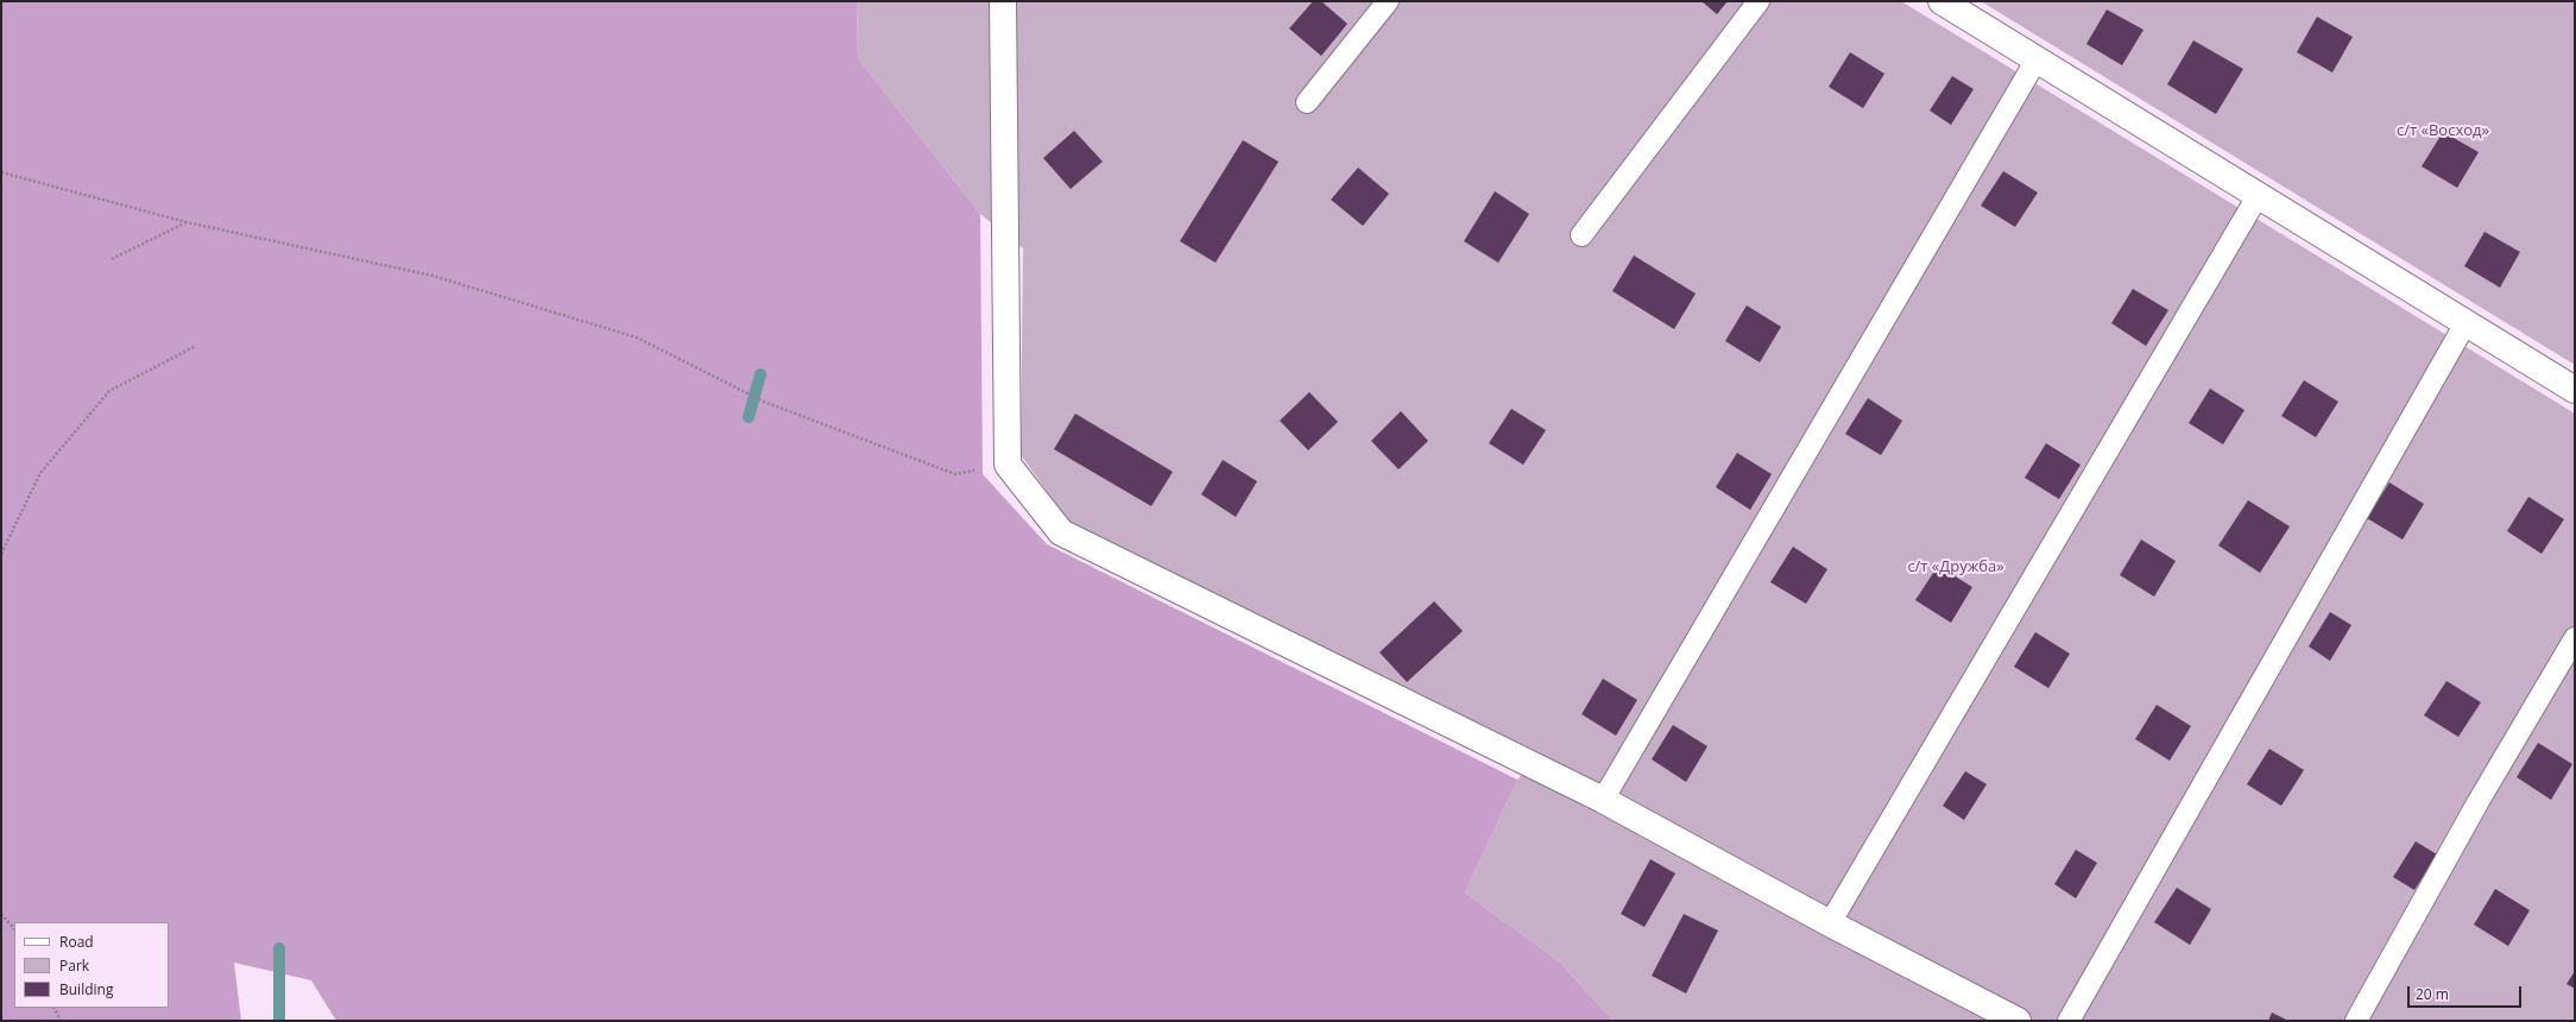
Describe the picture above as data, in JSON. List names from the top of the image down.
{
  "parks": ["с/т «Восход»", "с/т «Дружба»"],
  "legend": ["Road", "Park", "Building"],
  "scale_bar": "20 m"
}
